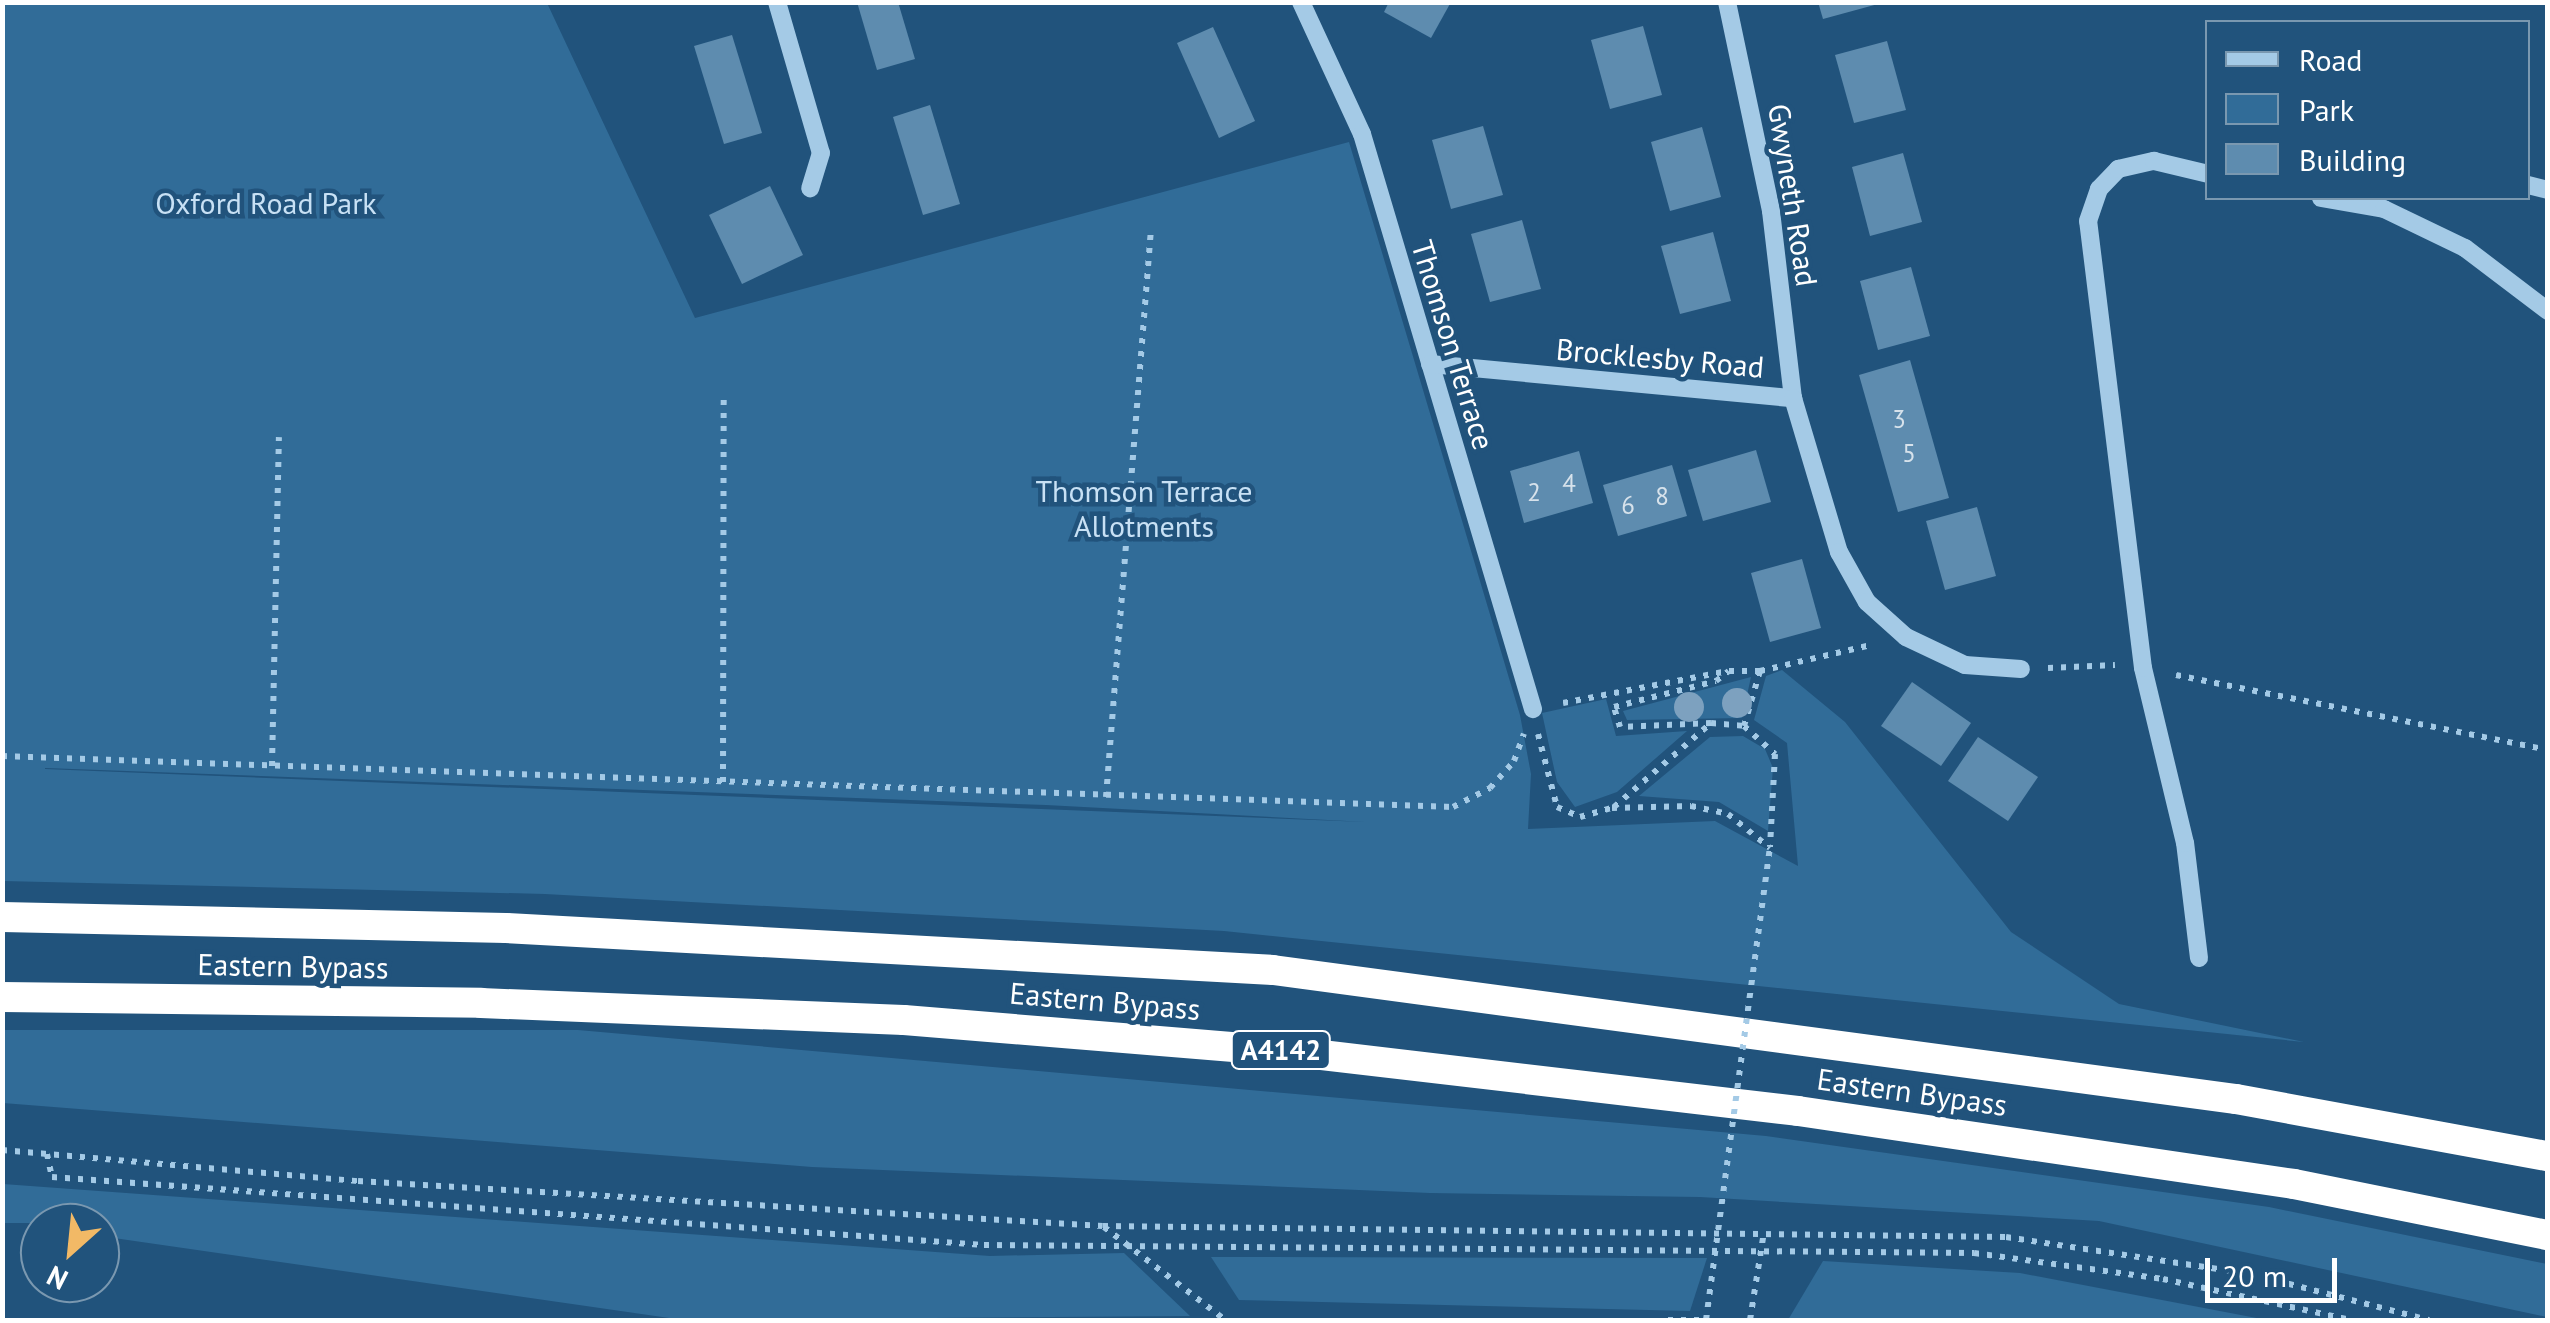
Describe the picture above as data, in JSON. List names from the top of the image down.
{
  "streets": {
    "highway": ["Eastern Bypass", "A4142"],
    "street": ["Gwyneth Road", "Thomson Terrace", "Brocklesby Road"]
  },
  "crossings": [
    ["Gwyneth Road", "Brocklesby Road"],
    ["Thomson Terrace", "Brocklesby Road"]
  ],
  "parks": ["Oxford Road Park", "Thomson Terrace Allotments"],
  "house_numbers": [
    "3",
    "5",
    "4",
    "2",
    "8",
    "6"
  ],
  "legend": ["Road", "Park", "Building"],
  "scale_bar": "20 m",
  "north": "bottom left"
}
